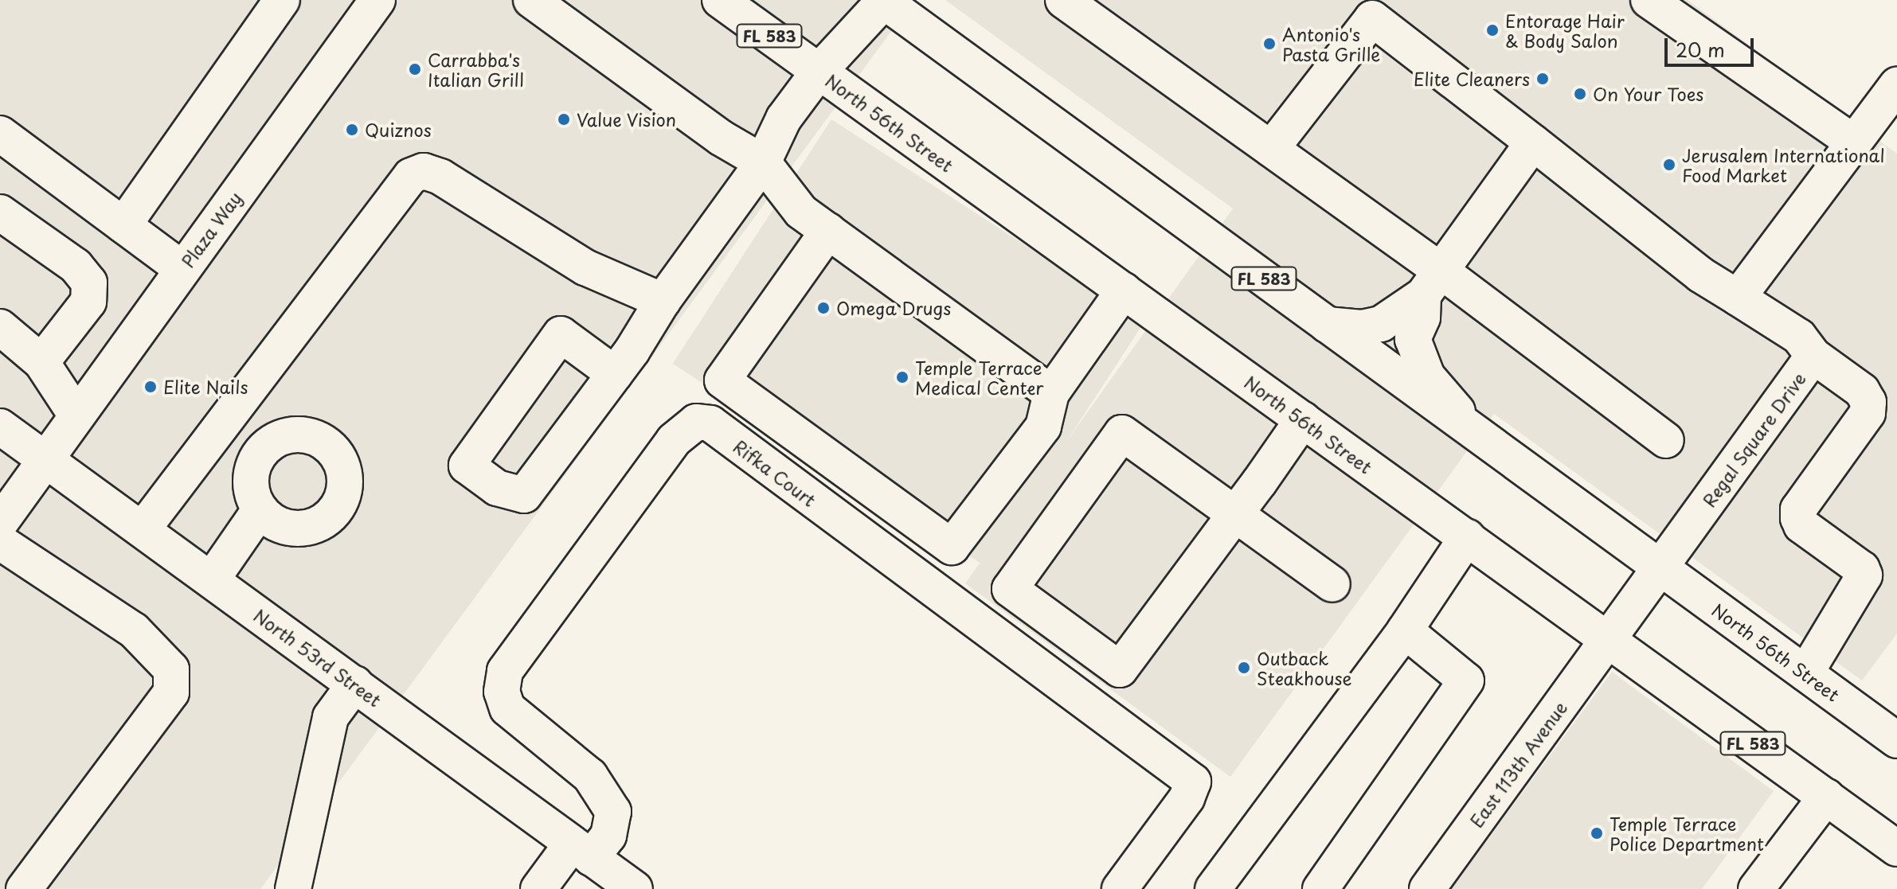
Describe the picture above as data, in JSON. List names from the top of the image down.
{
  "streets": {
    "street": [
      "FL 583",
      "North 56th Street",
      "Plaza Way",
      "Regal Square Drive",
      "Rifka Court",
      "North 53rd Street",
      "East 113th Avenue"
    ]
  },
  "crossings": [
    ["North 56th Street", "Regal Square Drive"],
    ["North 56th Street", "East 113th Avenue"],
    ["Plaza Way", "North 53rd Street"],
    ["Regal Square Drive", "East 113th Avenue"],
    ["Rifka Court", "North 53rd Street"]
  ],
  "places": [
    "Entorage Hair & Body Salon",
    "Antonio's Pasta Grille",
    "Carrabba's Italian Grill",
    "Elite Cleaners",
    "On Your Toes",
    "Value Vision",
    "Quiznos",
    "Jerusalem International Food Market",
    "Omega Drugs",
    "Temple Terrace Medical Center",
    "Elite Nails",
    "Outback Steakhouse",
    "Temple Terrace Police Department"
  ],
  "scale_bar": "20 m"
}
